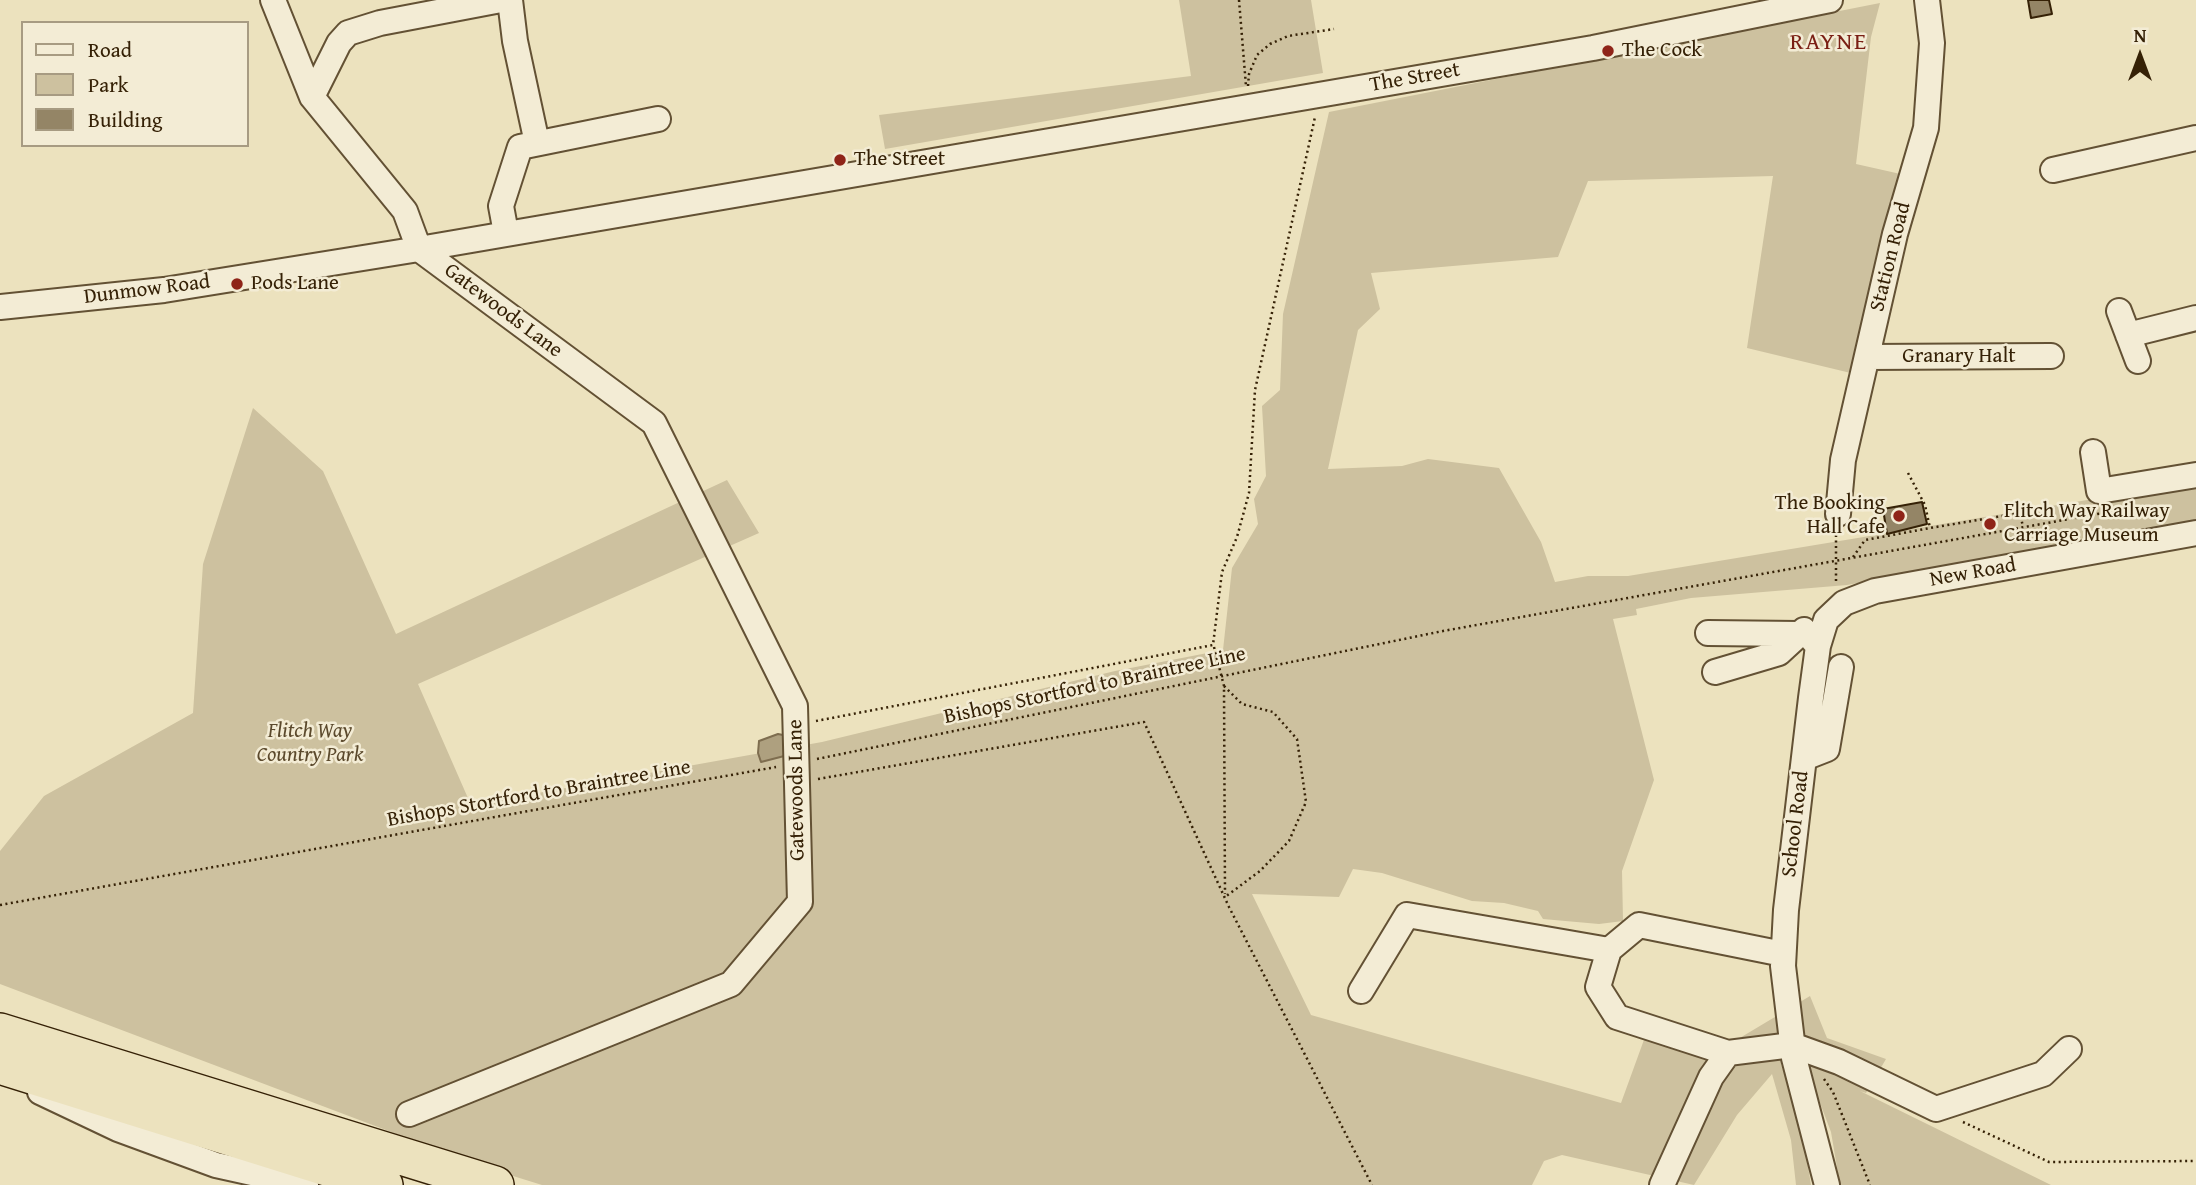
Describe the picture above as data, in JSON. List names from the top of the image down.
{
  "streets": {
    "street": [
      "The Street",
      "Station Road",
      "Dunmow Road",
      "Gatewoods Lane",
      "Granary Halt",
      "New Road",
      "School Road"
    ],
    "path": ["Bishops Stortford to Braintree Line"]
  },
  "crossings": [
    ["The Street", "Dunmow Road"],
    ["The Street", "Gatewoods Lane"],
    ["Station Road", "Granary Halt"],
    ["Dunmow Road", "Gatewoods Lane"],
    ["Gatewoods Lane", "Bishops Stortford to Braintree Line"],
    ["New Road", "School Road"]
  ],
  "districts": ["RAYNE"],
  "parks": ["Flitch Way Country Park"],
  "places": [
    "The Cock",
    "The Street",
    "Pods Lane",
    "The Booking Hall Cafe",
    "Flitch Way Railway Carriage Museum"
  ],
  "legend": ["Road", "Park", "Building"],
  "north": "top"
}
